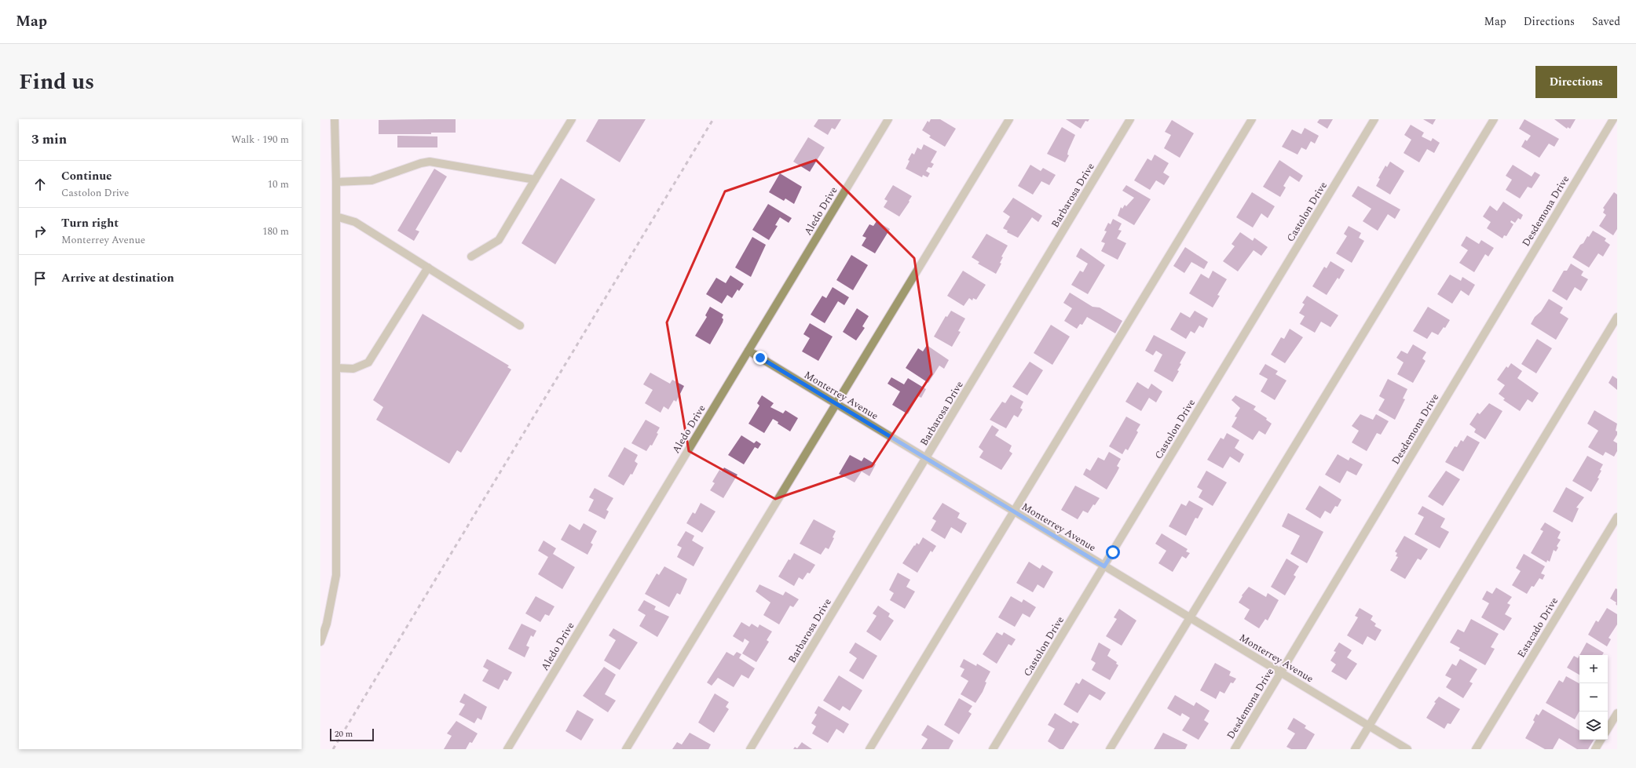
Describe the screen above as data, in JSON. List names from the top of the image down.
{
  "streets": {
    "street": [
      "Barbarosa Drive",
      "Aledo Drive",
      "Desdemona Drive",
      "Castolon Drive",
      "Monterrey Avenue",
      "Estacado Drive"
    ]
  },
  "crossings": [
    ["Barbarosa Drive", "Monterrey Avenue"],
    ["Aledo Drive", "Monterrey Avenue"],
    ["Desdemona Drive", "Monterrey Avenue"],
    ["Castolon Drive", "Monterrey Avenue"]
  ],
  "scale_bar": "20 m",
  "page": {
    "header": "Map",
    "nav": ["Map", "Directions", "Saved"],
    "title": "Find us",
    "buttons": "Directions",
    "heading": ["3 min", "Walk · 190 m"],
    "list": [
      ["Continue", "Castolon Drive", "10 m"],
      ["Turn right", "Monterrey Avenue", "180 m"],
      "Arrive at destination"
    ],
    "map_buttons": ["+", "−"],
    "scale": "20 m"
  }
}
